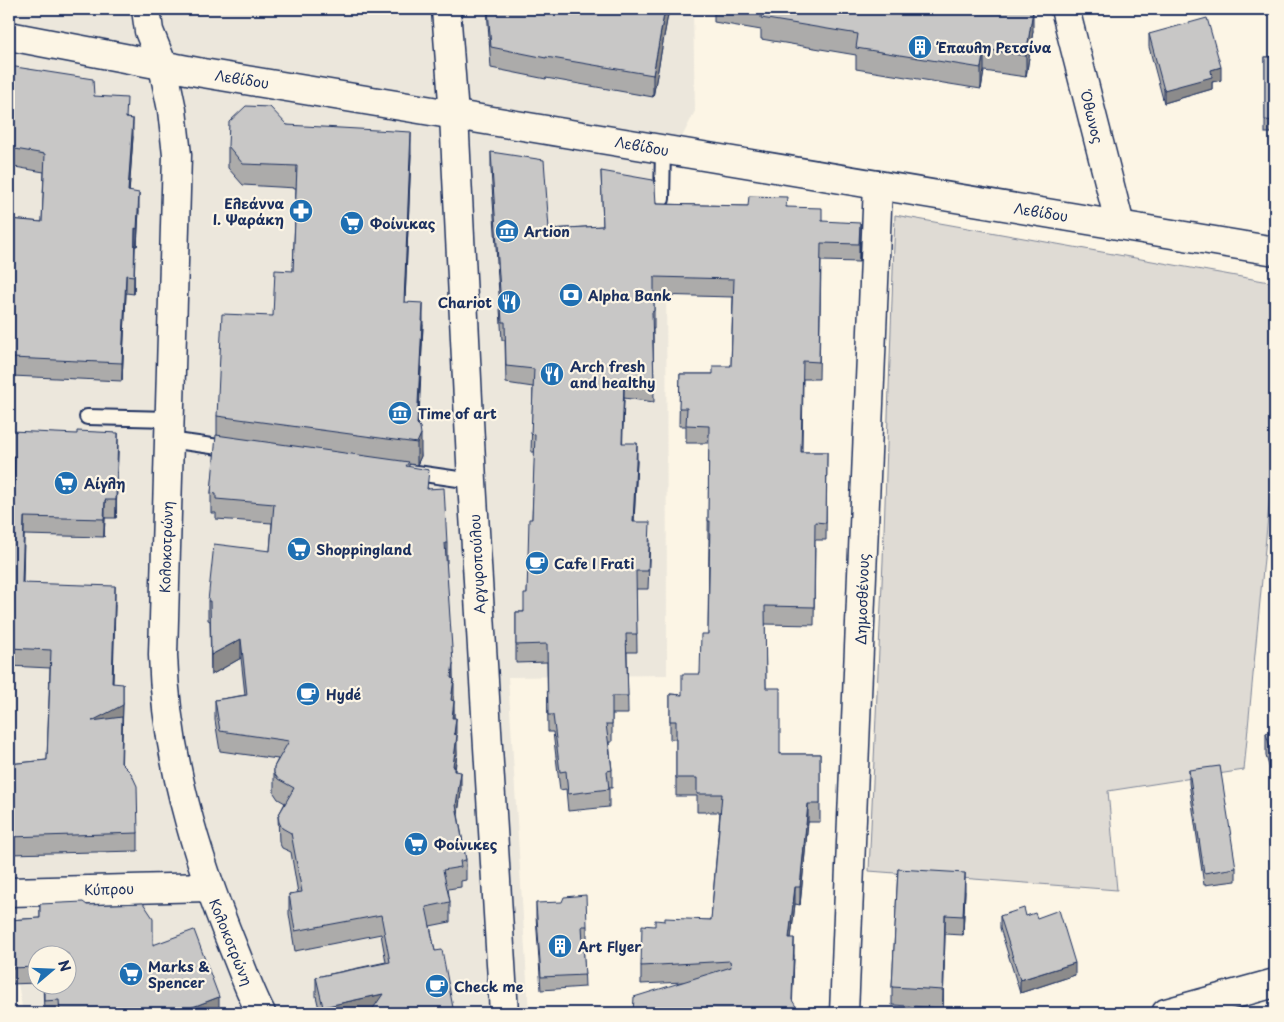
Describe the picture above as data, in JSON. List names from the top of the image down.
{
  "streets": {
    "street": [
      "Λεβίδου",
      "Όθωνος",
      "Κολοκοτρώνη",
      "Αργυροπούλου",
      "Δημοσθένους",
      "Κύπρου"
    ]
  },
  "crossings": [
    ["Λεβίδου", "Όθωνος"],
    ["Λεβίδου", "Κολοκοτρώνη"],
    ["Λεβίδου", "Αργυροπούλου"],
    ["Λεβίδου", "Δημοσθένους"],
    ["Κολοκοτρώνη", "Κύπρου"]
  ],
  "places": {
    "building": ["Έπαυλη Ρετσίνα", "Art Flyer"],
    "pharmacy": ["Ελεάννα Ι. Ψαράκη"],
    "supermarket": [
      "Φοίνικας",
      "Αίγλη",
      "Shoppingland",
      "Φοίνικες",
      "Marks & Spencer"
    ],
    "museum": ["Artion", "Time of art"],
    "bank": ["Alpha Bank"],
    "restaurant": ["Chariot", "Arch fresh and healthy"],
    "cafe": ["Cafe I Frati", "Hydé", "Check me"]
  },
  "north": "right"
}
